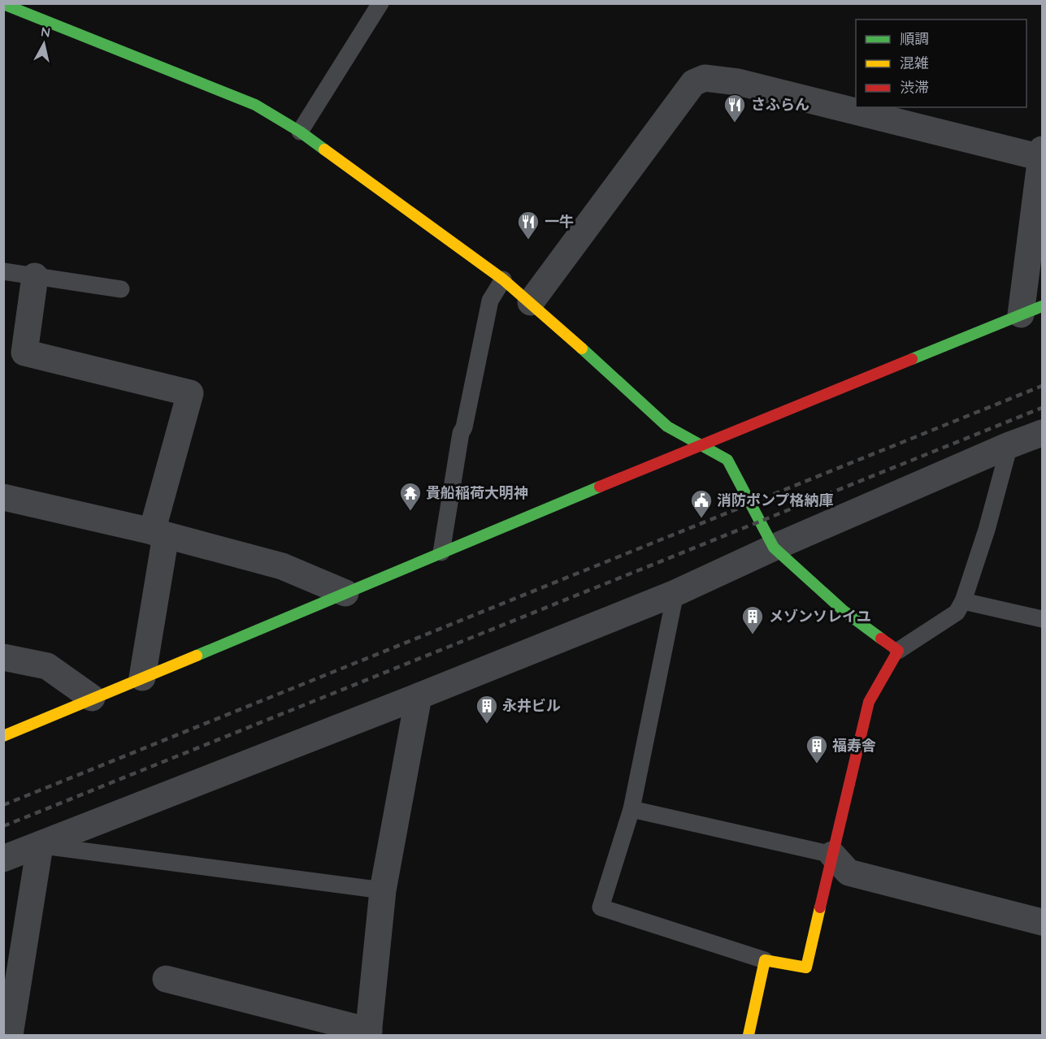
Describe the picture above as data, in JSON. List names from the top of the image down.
{
  "places": {
    "restaurant": ["さふらん", "一牛"],
    "temple": ["貴船稲荷大明神"],
    "public building": ["消防ポンプ格納庫"],
    "building": ["メゾンソレイユ", "永井ビル", "福寿舎"]
  },
  "legend": ["順調", "混雑", "渋滞"],
  "north": "top"
}
